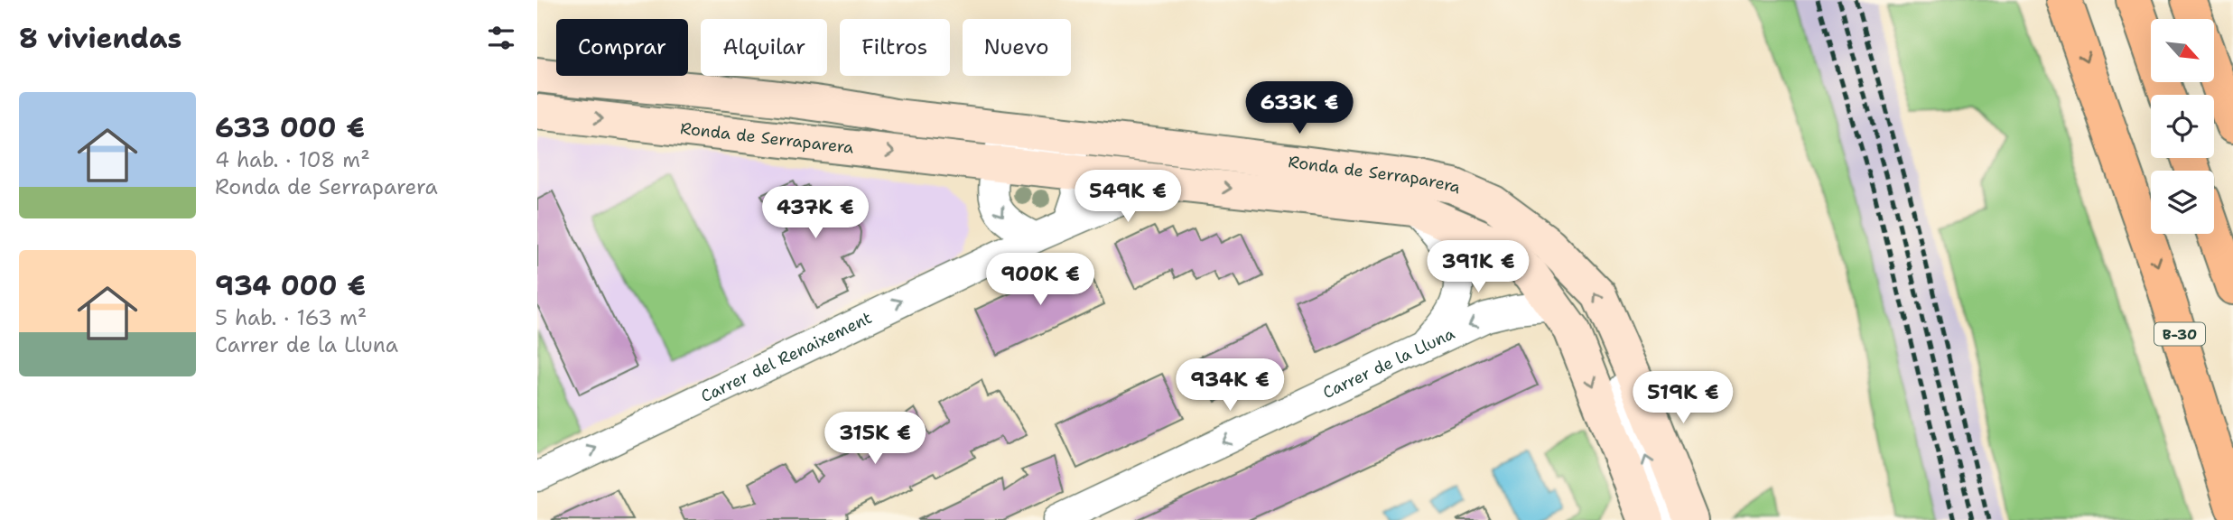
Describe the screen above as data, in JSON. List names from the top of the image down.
{
  "streets": {
    "highway": ["B-30"],
    "street": ["Ronda de Serraparera", "Carrer del Renaixement", "Carrer de la Lluna"]
  },
  "crossings": [
    ["Ronda de Serraparera", "Carrer del Renaixement"],
    ["Ronda de Serraparera", "Carrer de la Lluna"]
  ],
  "one_way": ["Carrer del Renaixement", "Carrer de la Lluna"],
  "north": "bottom right",
  "page": {
    "heading": "8 viviendas",
    "chip": [
      "Comprar",
      "Alquilar",
      "Filtros",
      "Nuevo"
    ],
    "list": [
      {
        "name": "633 000 €",
        "note": "4 hab. · 108 m² · Ronda de Serraparera"
      },
      {
        "name": "934 000 €",
        "note": "5 hab. · 163 m² · Carrer de la Lluna"
      }
    ],
    "price": [
      "633K €",
      "549K €",
      "437K €",
      "391K €",
      "900K €",
      "934K €",
      "519K €",
      "315K €"
    ]
  }
}
